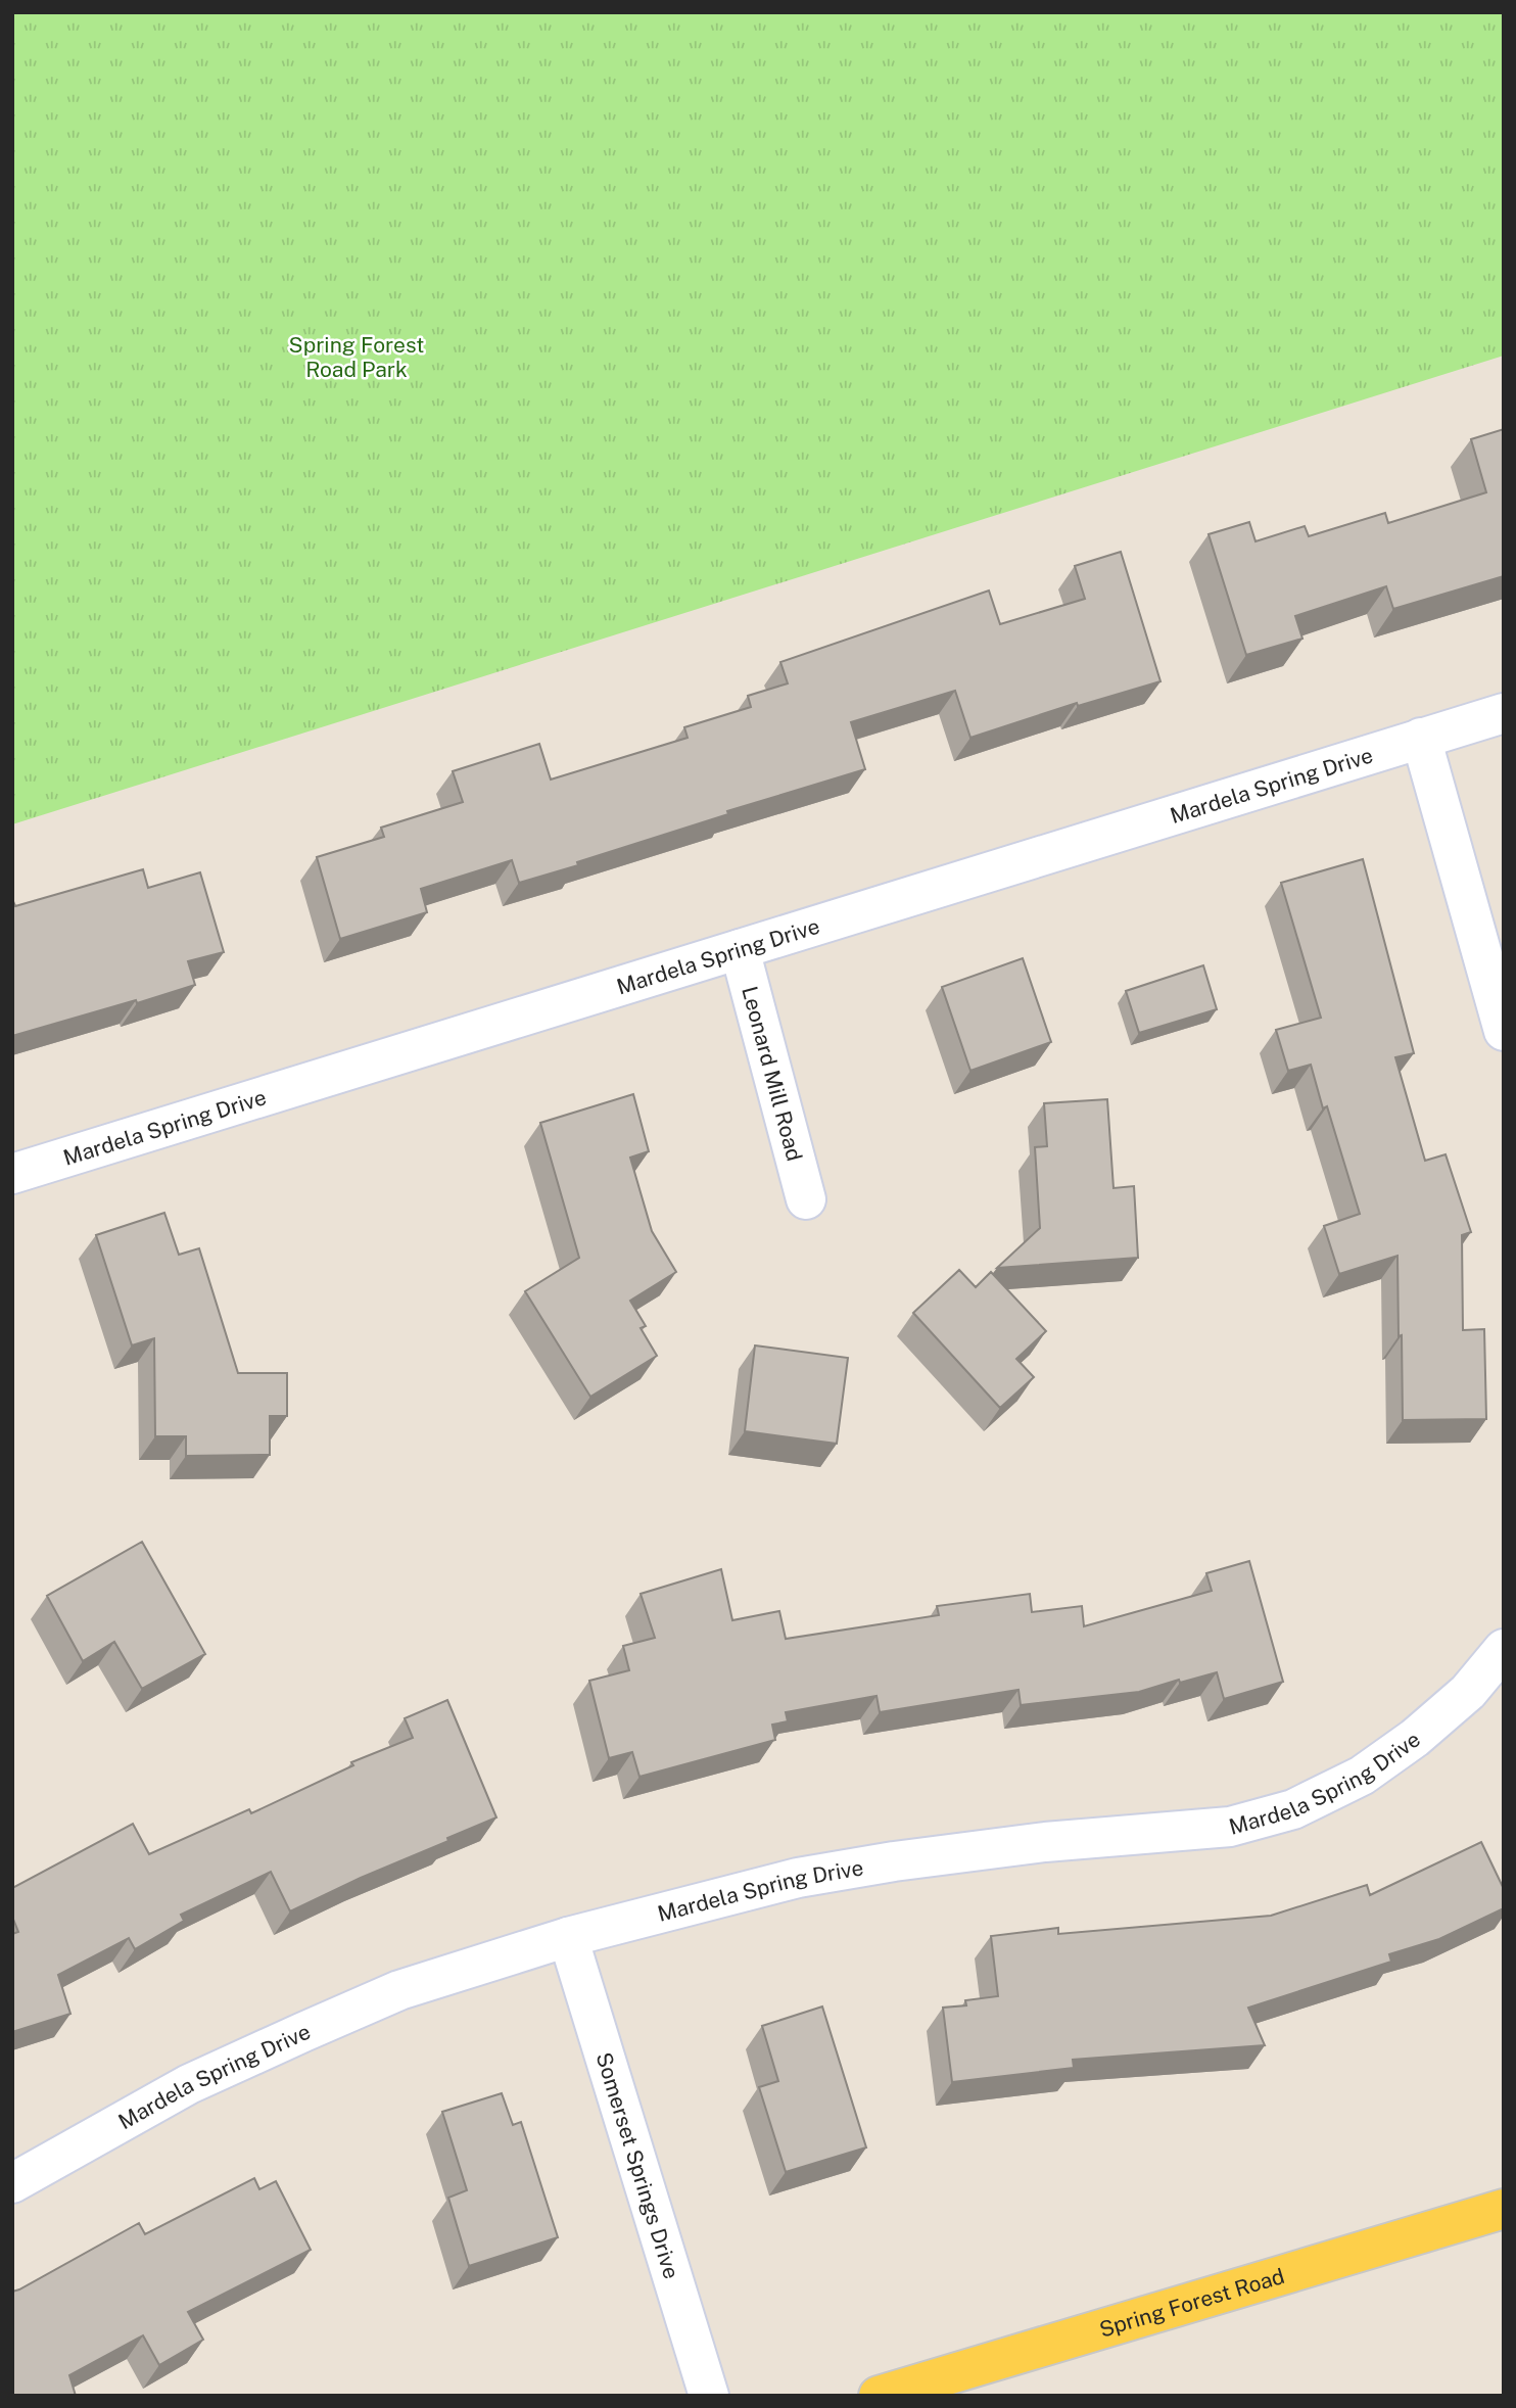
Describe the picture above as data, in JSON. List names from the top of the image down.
{
  "streets": {
    "main road": ["Spring Forest Road"],
    "street": ["Mardela Spring Drive", "Leonard Mill Road", "Somerset Springs Drive"]
  },
  "crossings": [
    ["Mardela Spring Drive", "Leonard Mill Road"],
    ["Mardela Spring Drive", "Somerset Springs Drive"]
  ],
  "parks": ["Spring Forest Road Park"]
}
